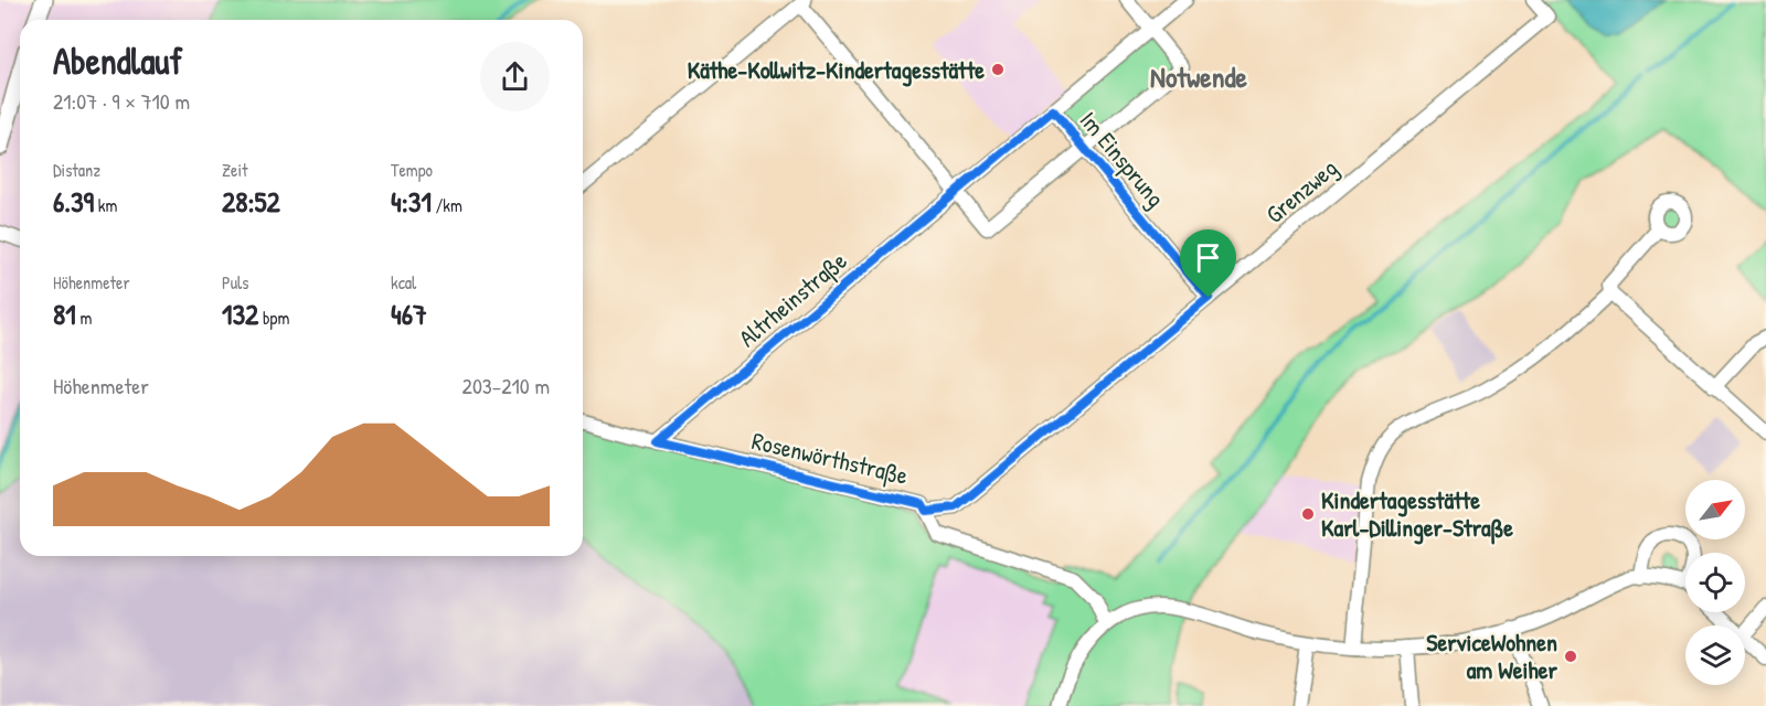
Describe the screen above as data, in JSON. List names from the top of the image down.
{
  "streets": {
    "street": [
      "Im Einsprung",
      "Grenzweg",
      "Altrheinstraße",
      "Rosenwörthstraße"
    ]
  },
  "crossings": [
    ["Im Einsprung", "Grenzweg"],
    ["Im Einsprung", "Altrheinstraße"],
    ["Grenzweg", "Rosenwörthstraße"],
    ["Altrheinstraße", "Rosenwörthstraße"]
  ],
  "districts": ["Notwende"],
  "places": ["Käthe-Kollwitz-Kindertagesstätte", "Kindertagesstätte Karl-Dillinger-Straße", "ServiceWohnen am Weiher"],
  "north": "top right",
  "page": {
    "heading": ["Abendlauf", "21:07 · 9 × 710 m"],
    "stats": [
      ["Distanz", "6.39 km"],
      ["Zeit", "28:52"],
      ["Tempo", "4:31 /km"],
      ["Höhenmeter", "81 m"],
      ["Puls", "132 bpm"],
      ["kcal", "467"]
    ],
    "chart": ["Höhenmeter", "203–210 m"]
  }
}
